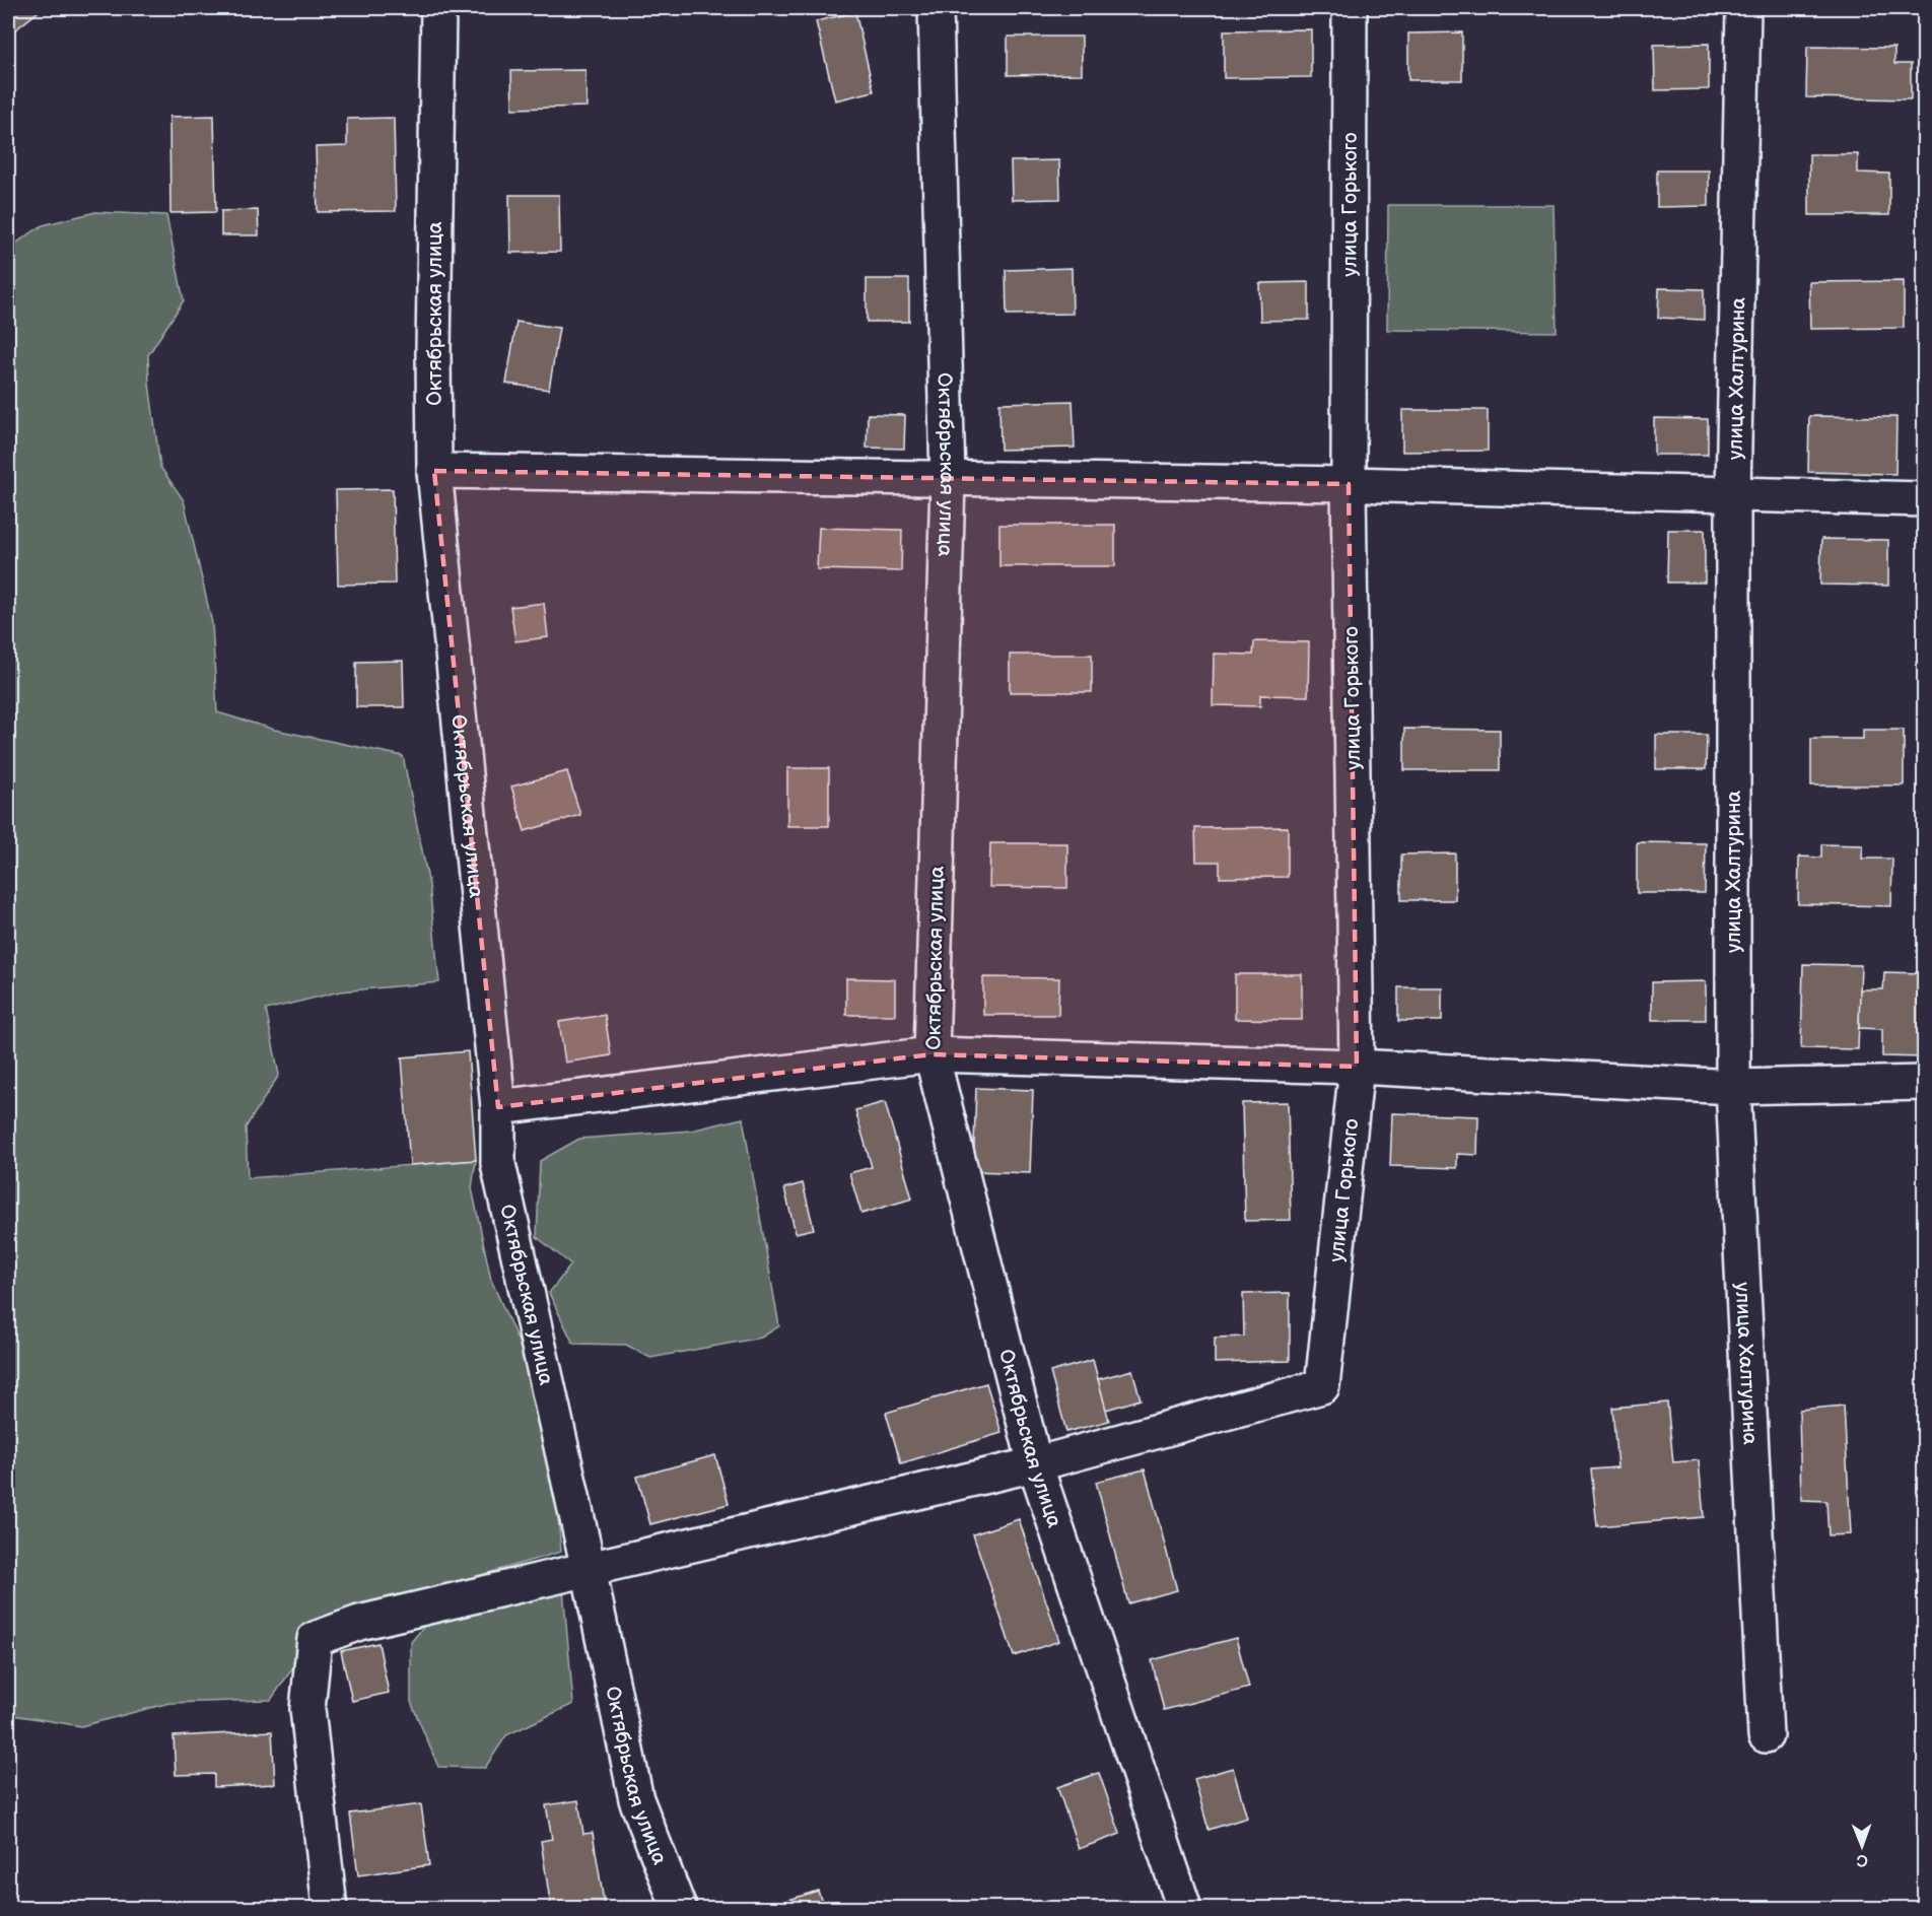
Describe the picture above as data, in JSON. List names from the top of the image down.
{
  "streets": {
    "street": ["улица Горького", "Октябрьская улица", "улица Халтурина"]
  },
  "crossings": [
    ["улица Горького", "Октябрьская улица"]
  ],
  "north": "bottom"
}
